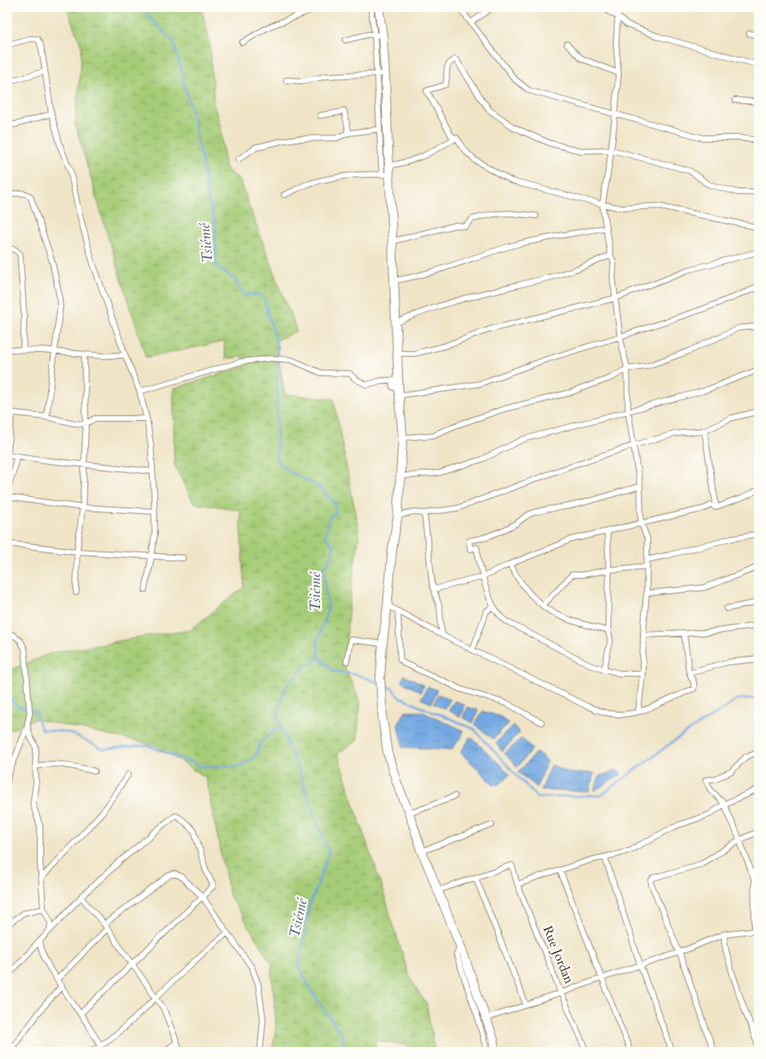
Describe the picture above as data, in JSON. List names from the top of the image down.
{
  "streets": {
    "street": ["Rue Jordan"]
  },
  "water": ["Tsiémé"]
}
